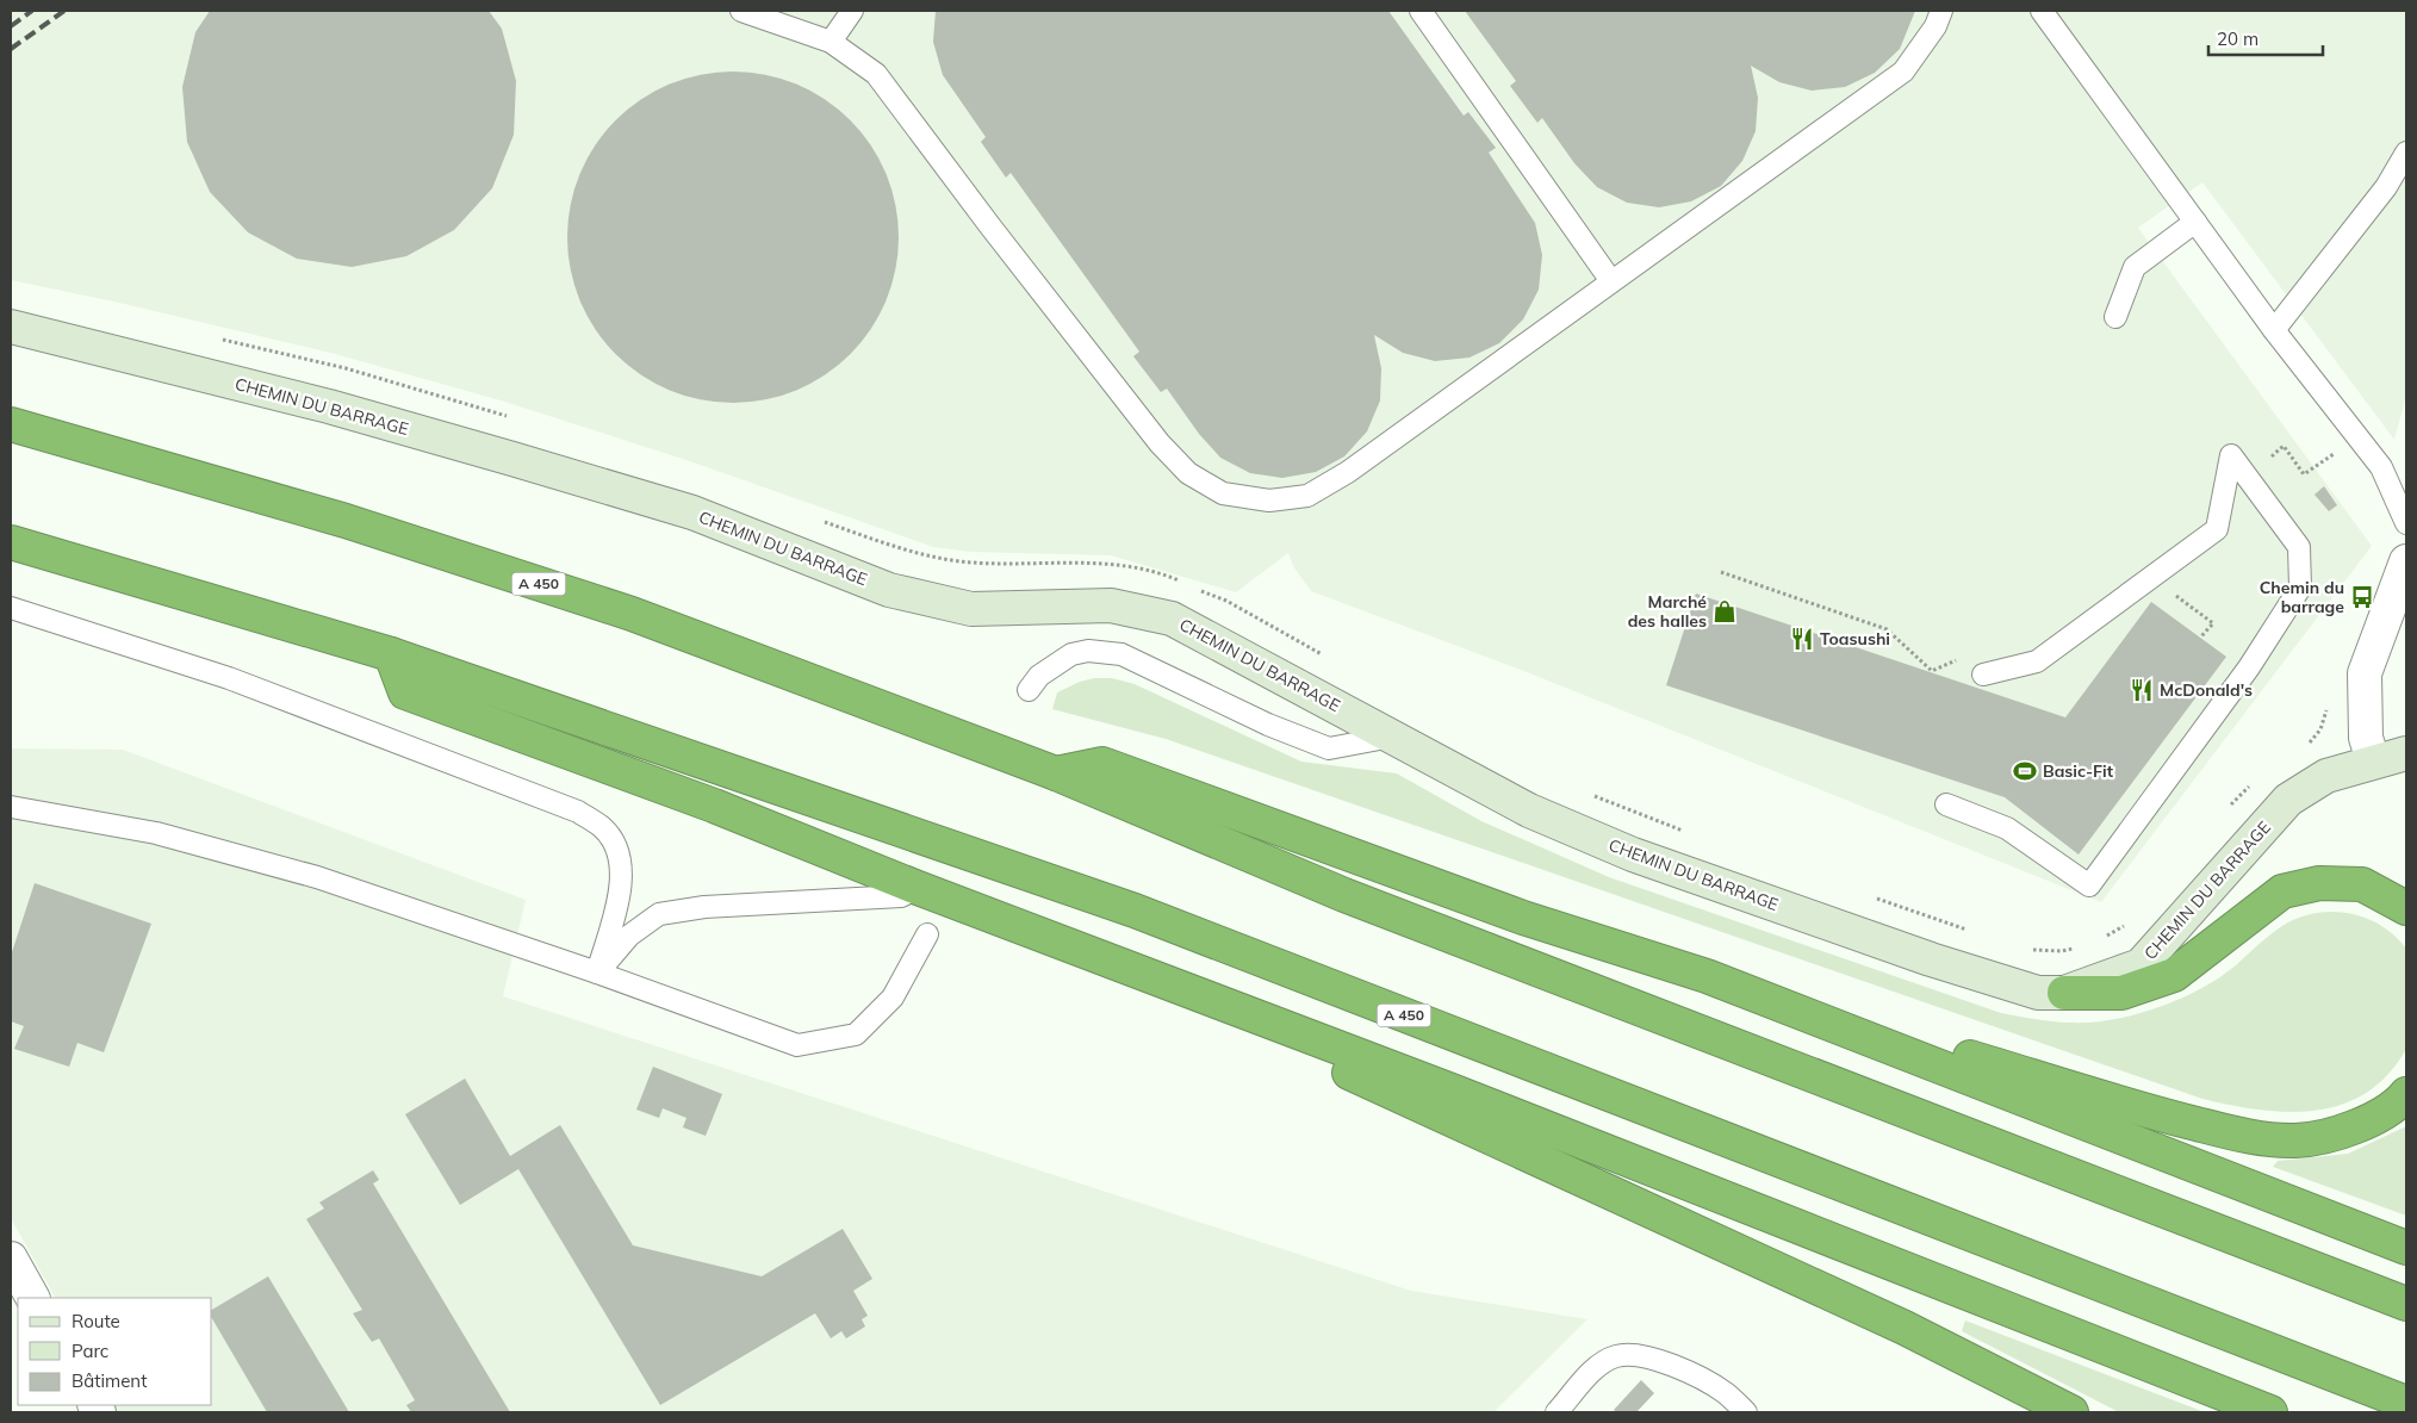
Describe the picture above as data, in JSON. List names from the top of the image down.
{
  "streets": {
    "highway": ["A 450"],
    "main road": ["CHEMIN DU BARRAGE"]
  },
  "places": {
    "bus stop": ["Chemin du barrage"],
    "shop": ["Marché des halles"],
    "restaurant": ["Toasushi", "McDonald's"],
    "sports": ["Basic-Fit"]
  },
  "legend": ["Route", "Parc", "Bâtiment"],
  "scale_bar": "20 m"
}
